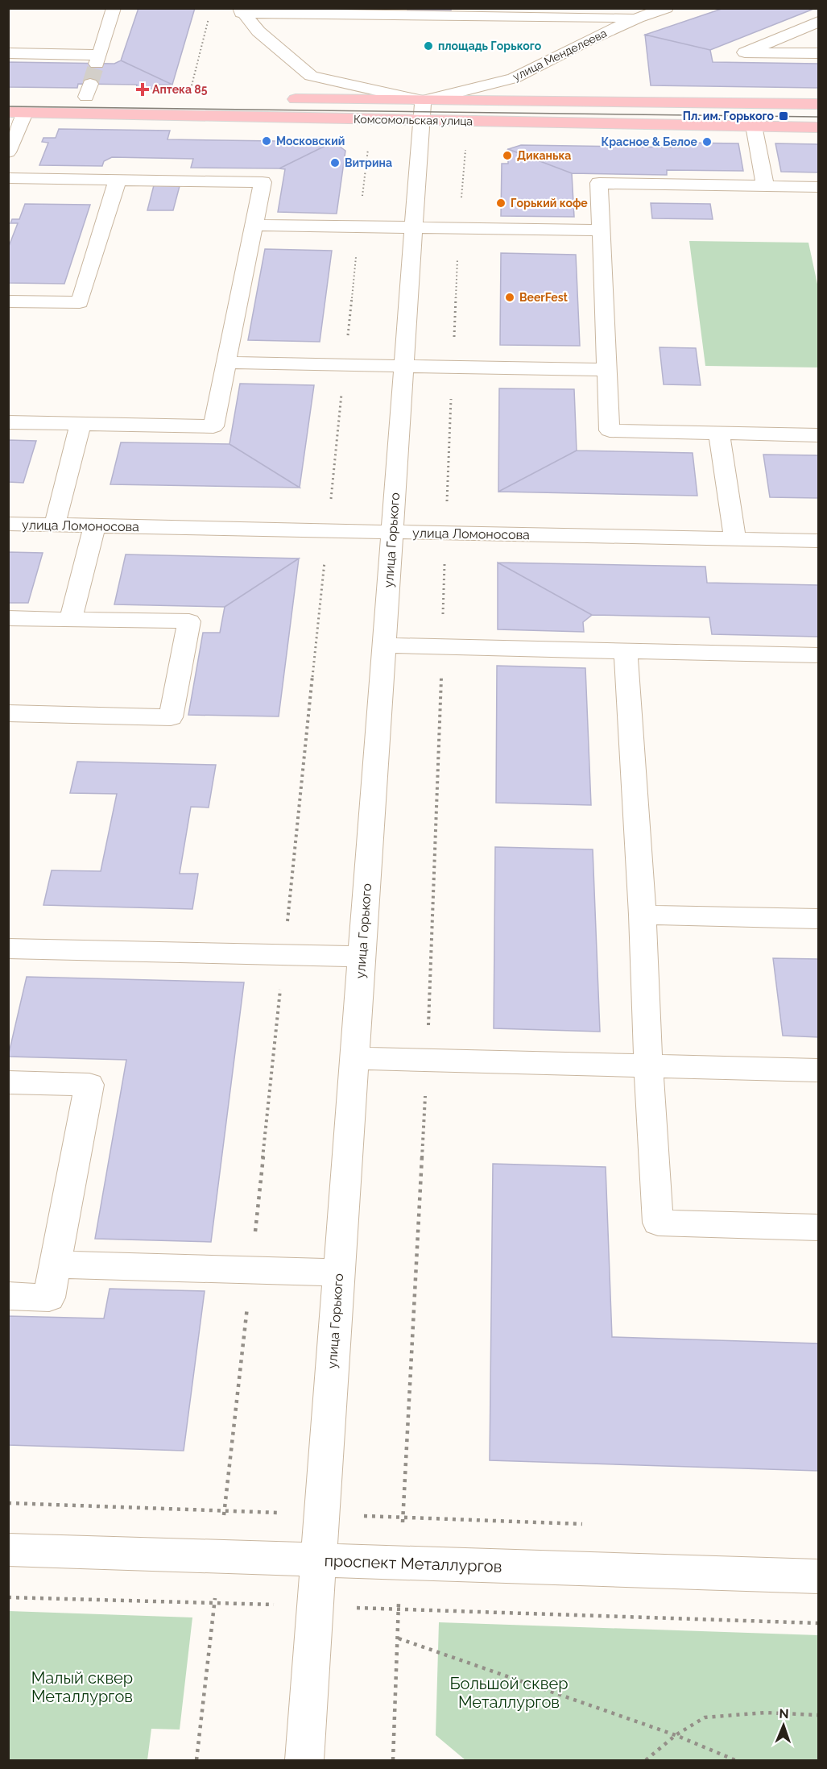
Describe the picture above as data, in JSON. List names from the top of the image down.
{
  "streets": {
    "main road": ["Комсомольская улица"],
    "street": [
      "улица Менделеева",
      "улица Ломоносова",
      "улица Горького",
      "проспект Металлургов"
    ]
  },
  "crossings": [
    ["улица Менделеева", "Комсомольская улица"],
    ["улица Менделеева", "улица Горького"],
    ["Комсомольская улица", "улица Горького"],
    ["улица Ломоносова", "улица Горького"],
    ["улица Горького", "проспект Металлургов"]
  ],
  "parks": ["Малый сквер Металлургов", "Большой сквер Металлургов"],
  "places": {
    "other": [
      "площадь Горького",
      "Московский",
      "Красное & Белое",
      "Диканька",
      "Витрина",
      "Горький кофе",
      "BeerFest"
    ],
    "health": ["Аптека 85"],
    "transit": ["Пл. им. Горького"]
  },
  "north": "top"
}
